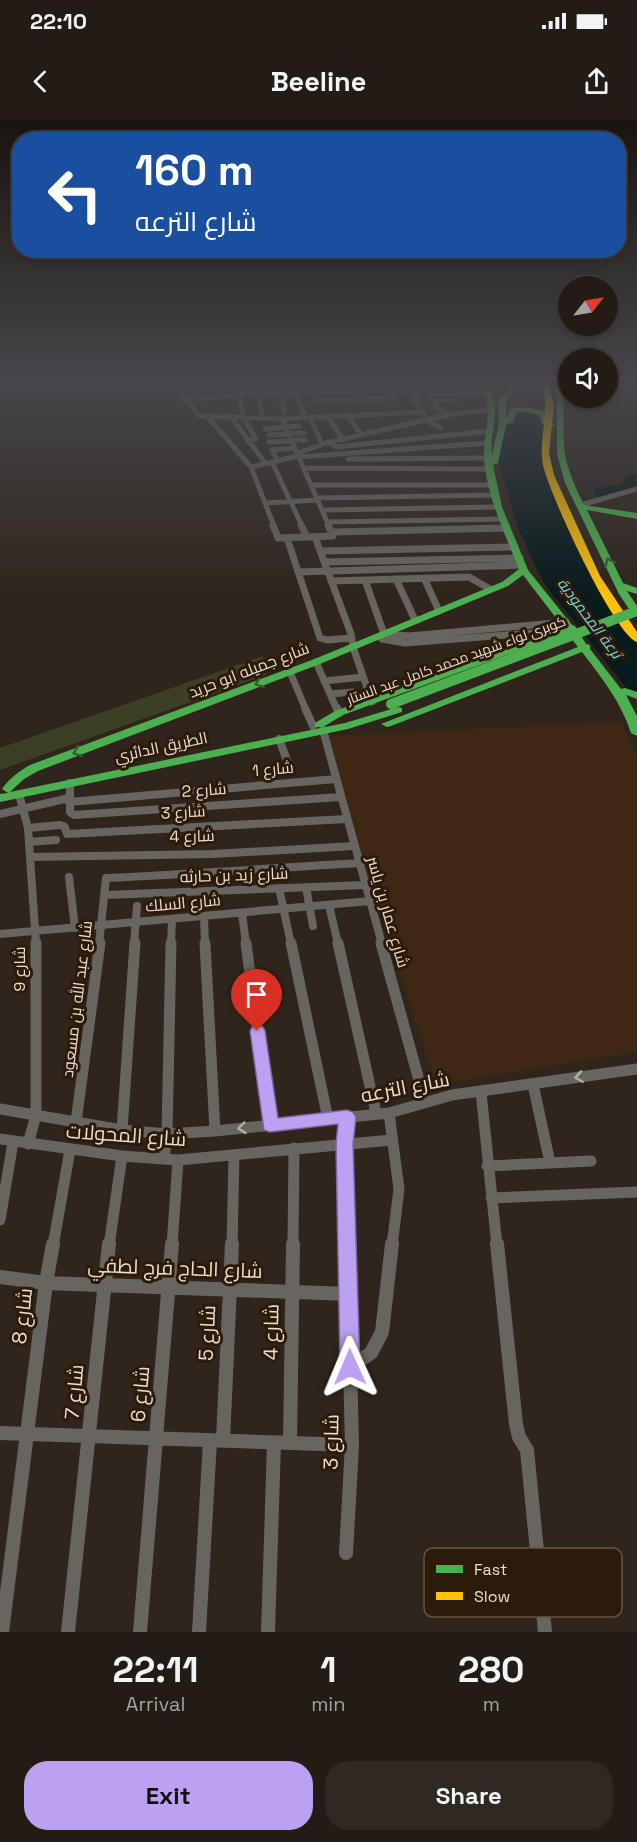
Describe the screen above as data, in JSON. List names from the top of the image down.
{
  "streets": {
    "main road": ["كوبرى لواء شهيد محمد كامل عبد الستار", "شارع جميله ابو حريد", "الطريق الدائري"],
    "street": [
      "شارع 1",
      "شارع 2",
      "شارع 3",
      "شارع 4",
      "شارع زيد بن حارثه",
      "شارع السلك",
      "شارع عمار بن ياسر",
      "شارع 9",
      "شارع عبد الله بن مسعود",
      "شارع الترعه",
      "شارع المحولات",
      "شارع الحاج فرج لطفي",
      "شارع 8",
      "شارع 5",
      "شارع 7",
      "شارع 6"
    ]
  },
  "crossings": [
    ["كوبرى لواء شهيد محمد كامل عبد الستار", "الطريق الدائري"],
    ["كوبرى لواء شهيد محمد كامل عبد الستار", "شارع عمار بن ياسر"],
    ["شارع جميله ابو حريد", "الطريق الدائري"],
    ["شارع جميله ابو حريد", "شارع عمار بن ياسر"],
    ["شارع جميله ابو حريد", "شارع 9"],
    ["الطريق الدائري", "شارع عمار بن ياسر"],
    ["الطريق الدائري", "شارع 9"],
    ["شارع 1", "شارع 2"],
    ["شارع 1", "شارع عمار بن ياسر"],
    ["شارع 1", "شارع 9"],
    ["شارع 2", "شارع عمار بن ياسر"],
    ["شارع 3", "شارع عمار بن ياسر"],
    ["شارع 3", "شارع 9"],
    ["شارع 3", "شارع الترعه"],
    ["شارع 3", "شارع المحولات"],
    ["شارع 3", "شارع الحاج فرج لطفي"],
    ["شارع 4", "شارع عمار بن ياسر"],
    ["شارع 4", "شارع 9"],
    ["شارع 4", "شارع المحولات"],
    ["شارع 4", "شارع الحاج فرج لطفي"],
    ["شارع زيد بن حارثه", "شارع عمار بن ياسر"],
    ["شارع زيد بن حارثه", "شارع عبد الله بن مسعود"],
    ["شارع السلك", "شارع عمار بن ياسر"],
    ["شارع السلك", "شارع 9"],
    ["شارع السلك", "شارع عبد الله بن مسعود"],
    ["شارع السلك", "شارع 6"],
    ["شارع عمار بن ياسر", "شارع عبد الله بن مسعود"],
    ["شارع عمار بن ياسر", "شارع الترعه"],
    ["شارع 9", "شارع الترعه"],
    ["شارع 9", "شارع المحولات"],
    ["شارع عبد الله بن مسعود", "شارع الترعه"],
    ["شارع الترعه", "شارع 6"],
    ["شارع المحولات", "شارع 8"],
    ["شارع المحولات", "شارع 5"],
    ["شارع المحولات", "شارع 7"],
    ["شارع المحولات", "شارع 6"],
    ["شارع الحاج فرج لطفي", "شارع 8"],
    ["شارع الحاج فرج لطفي", "شارع 5"],
    ["شارع الحاج فرج لطفي", "شارع 7"],
    ["شارع الحاج فرج لطفي", "شارع 6"]
  ],
  "one_way": ["شارع جميله ابو حريد"],
  "water": ["ترعة المحمودية"],
  "legend": ["Fast", "Slow"],
  "north": "top right",
  "page": {
    "status": "22:10",
    "header": "Beeline",
    "turn": ["160 m", "شارع الترعه"],
    "eta": [
      "22:11",
      "Arrival",
      "1",
      "min",
      "280",
      "m"
    ],
    "buttons": ["Exit", "Share"]
  }
}
